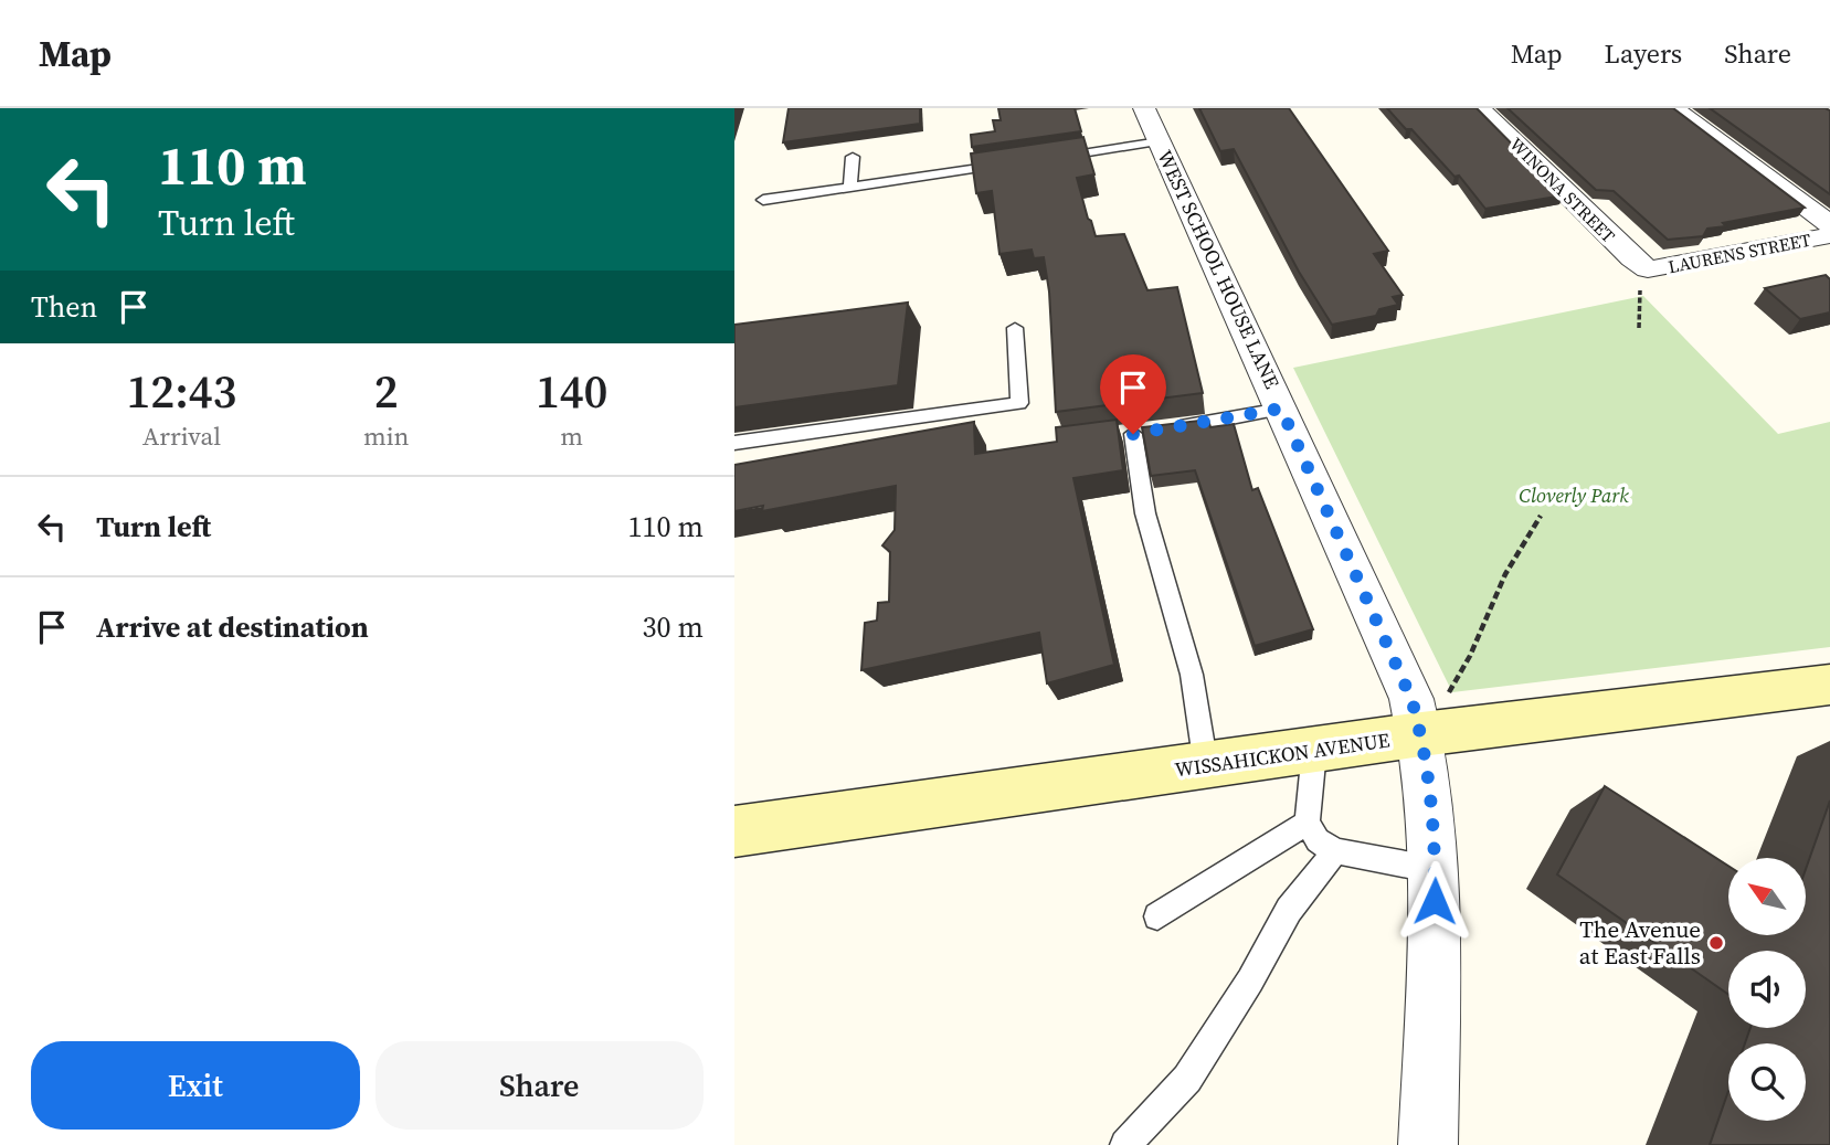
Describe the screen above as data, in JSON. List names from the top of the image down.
{
  "streets": {
    "street": [
      "WINONA STREET",
      "LAURENS STREET",
      "WEST SCHOOL HOUSE LANE",
      "WISSAHICKON AVENUE"
    ]
  },
  "crossings": [
    ["WINONA STREET", "LAURENS STREET"],
    ["WEST SCHOOL HOUSE LANE", "WISSAHICKON AVENUE"]
  ],
  "parks": ["Cloverly Park"],
  "places": ["The Avenue at East Falls"],
  "north": "top left",
  "page": {
    "header": "Map",
    "nav": ["Map", "Layers", "Share"],
    "turn": ["110 m", "Turn left"],
    "then": "Then",
    "eta": [
      "12:43",
      "Arrival",
      "2",
      "min",
      "140",
      "m"
    ],
    "list": [
      {
        "name": "Turn left",
        "value": "110 m"
      },
      {
        "name": "Arrive at destination",
        "value": "30 m"
      }
    ],
    "buttons": ["Exit", "Share"]
  }
}
